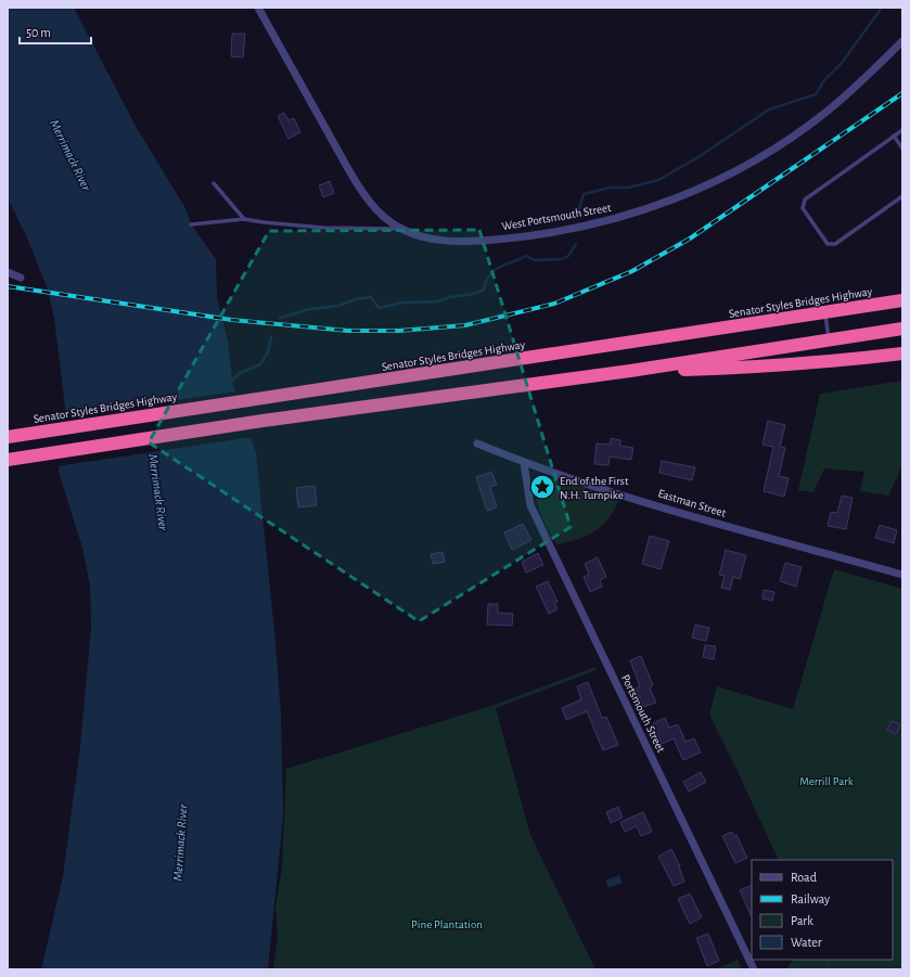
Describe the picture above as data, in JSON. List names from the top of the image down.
{
  "streets": {
    "highway": ["Senator Styles Bridges Highway"],
    "street": ["West Portsmouth Street", "Eastman Street", "Portsmouth Street"]
  },
  "crossings": [
    ["Eastman Street", "Portsmouth Street"]
  ],
  "water": ["Merrimack River"],
  "parks": ["Merrill Park", "Pine Plantation"],
  "places": {
    "place": ["End of the First N.H. Turnpike"]
  },
  "legend": [
    "Road",
    "Railway",
    "Park",
    "Water"
  ],
  "scale_bar": "50 m"
}
